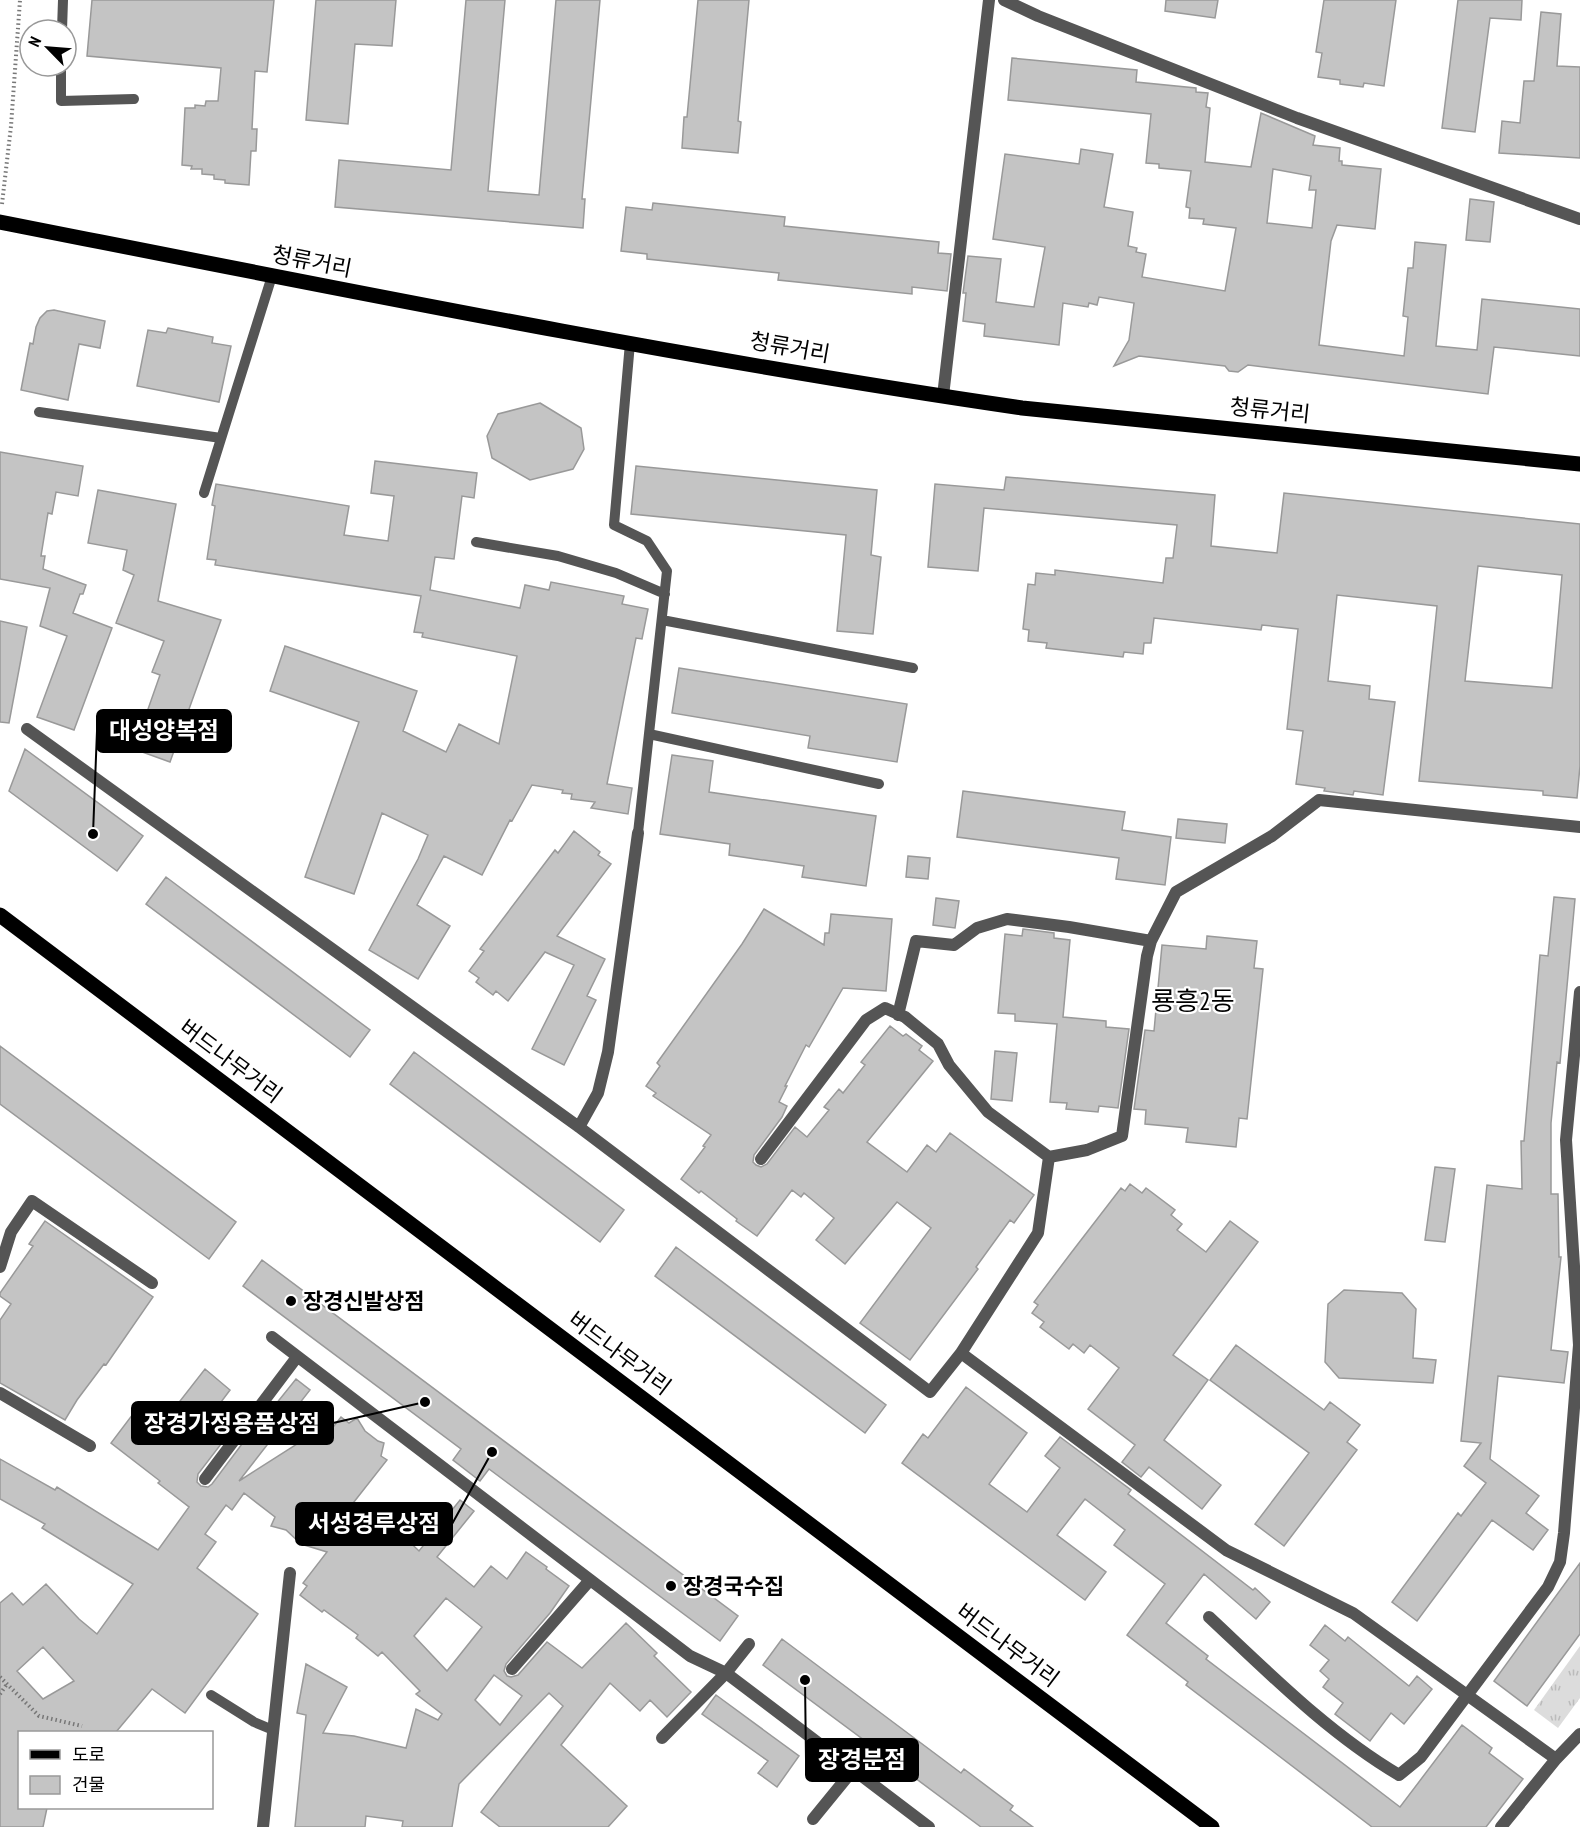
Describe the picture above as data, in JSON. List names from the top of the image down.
{
  "streets": {
    "main road": ["청류거리", "버드나무거리"]
  },
  "districts": ["룡흥2동"],
  "places": [
    "대성양복점",
    "장경신발상점",
    "장경가정용품상점",
    "서성경루상점",
    "장경국수집",
    "장경분점"
  ],
  "legend": ["도로", "건물"],
  "north": "top left"
}
